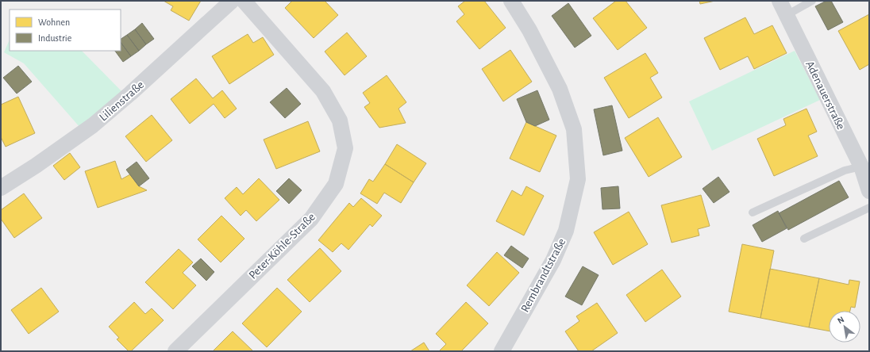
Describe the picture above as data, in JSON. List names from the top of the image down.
{
  "streets": {
    "street": [
      "Adenauerstraße",
      "Lilienstraße",
      "Peter-Köhle-Straße",
      "Rembrandtstraße"
    ]
  },
  "legend": ["Wohnen", "Industrie"],
  "north": "top left"
}
